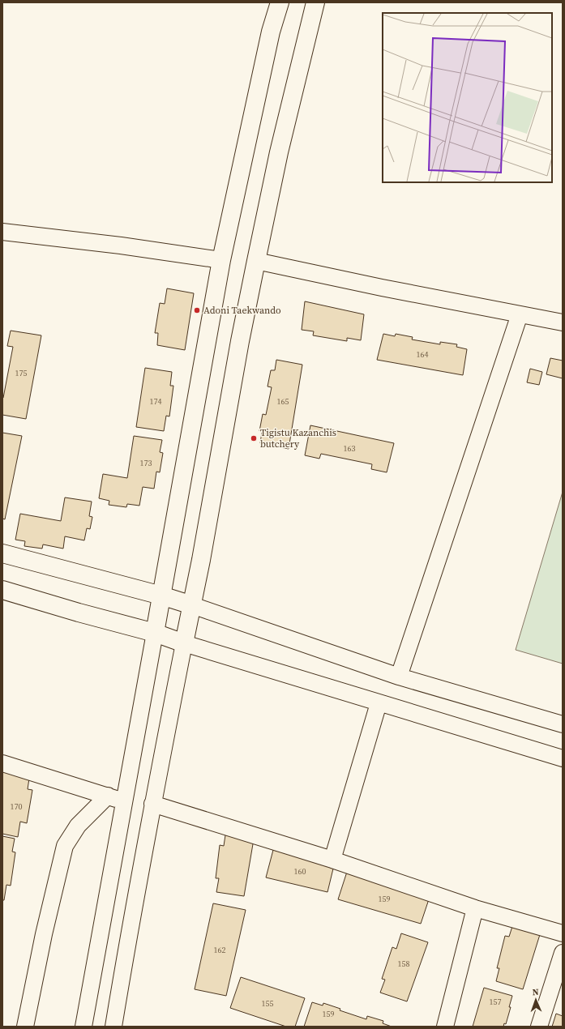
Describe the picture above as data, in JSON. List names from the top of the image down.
{
  "places": ["Adoni Taekwando", "Tigistu Kazanchis butchery"],
  "house_numbers": [
    "164",
    "175",
    "174",
    "165",
    "163",
    "173",
    "170",
    "160",
    "159",
    "162",
    "158",
    "157",
    "155",
    "159"
  ],
  "north": "top"
}
